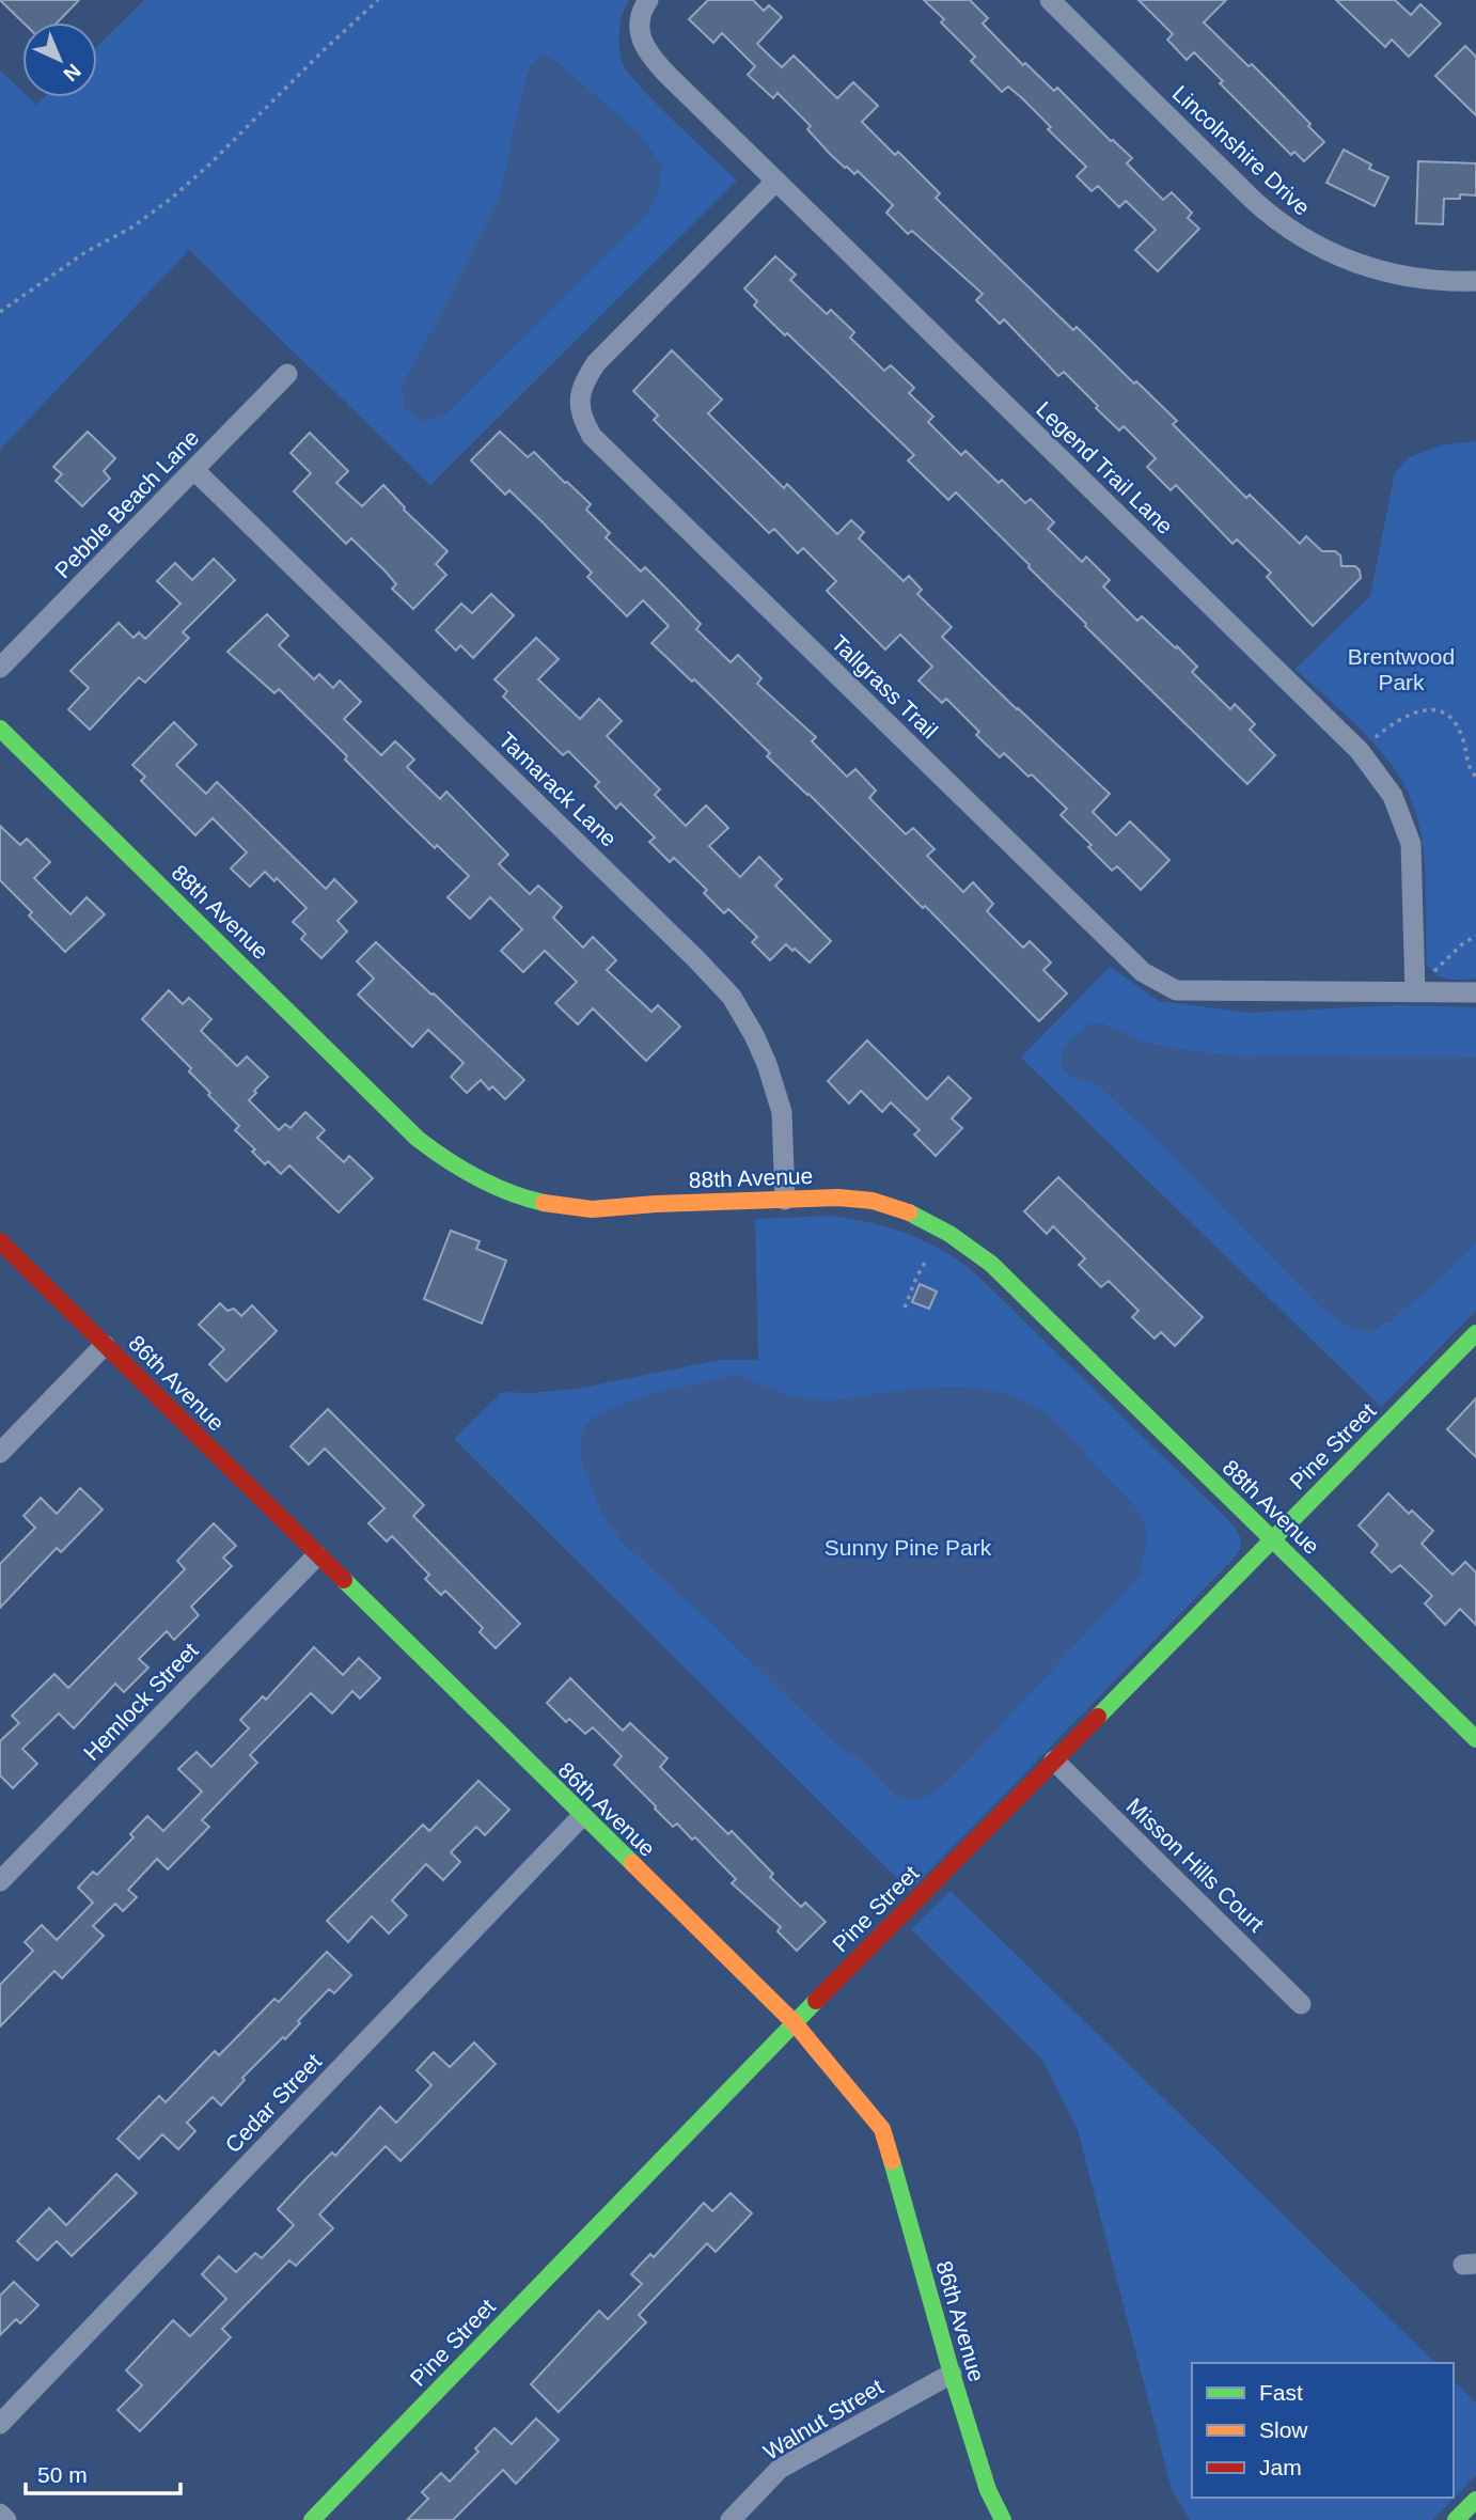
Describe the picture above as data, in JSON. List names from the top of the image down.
{
  "streets": {
    "street": [
      "Lincolnshire Drive",
      "Legend Trail Lane",
      "Pebble Beach Lane",
      "Tallgrass Trail",
      "Tamarack Lane",
      "88th Avenue",
      "86th Avenue",
      "Pine Street",
      "Hemlock Street",
      "Misson Hills Court",
      "Cedar Street",
      "Walnut Street"
    ]
  },
  "crossings": [
    ["Legend Trail Lane", "Tallgrass Trail"],
    ["Pebble Beach Lane", "Tamarack Lane"],
    ["Tamarack Lane", "88th Avenue"],
    ["88th Avenue", "Pine Street"],
    ["86th Avenue", "Pine Street"],
    ["86th Avenue", "Hemlock Street"],
    ["86th Avenue", "Cedar Street"],
    ["86th Avenue", "Walnut Street"],
    ["Pine Street", "Misson Hills Court"]
  ],
  "parks": ["Brentwood Park", "Sunny Pine Park"],
  "legend": ["Fast", "Slow", "Jam"],
  "scale_bar": "50 m",
  "north": "bottom right"
}
